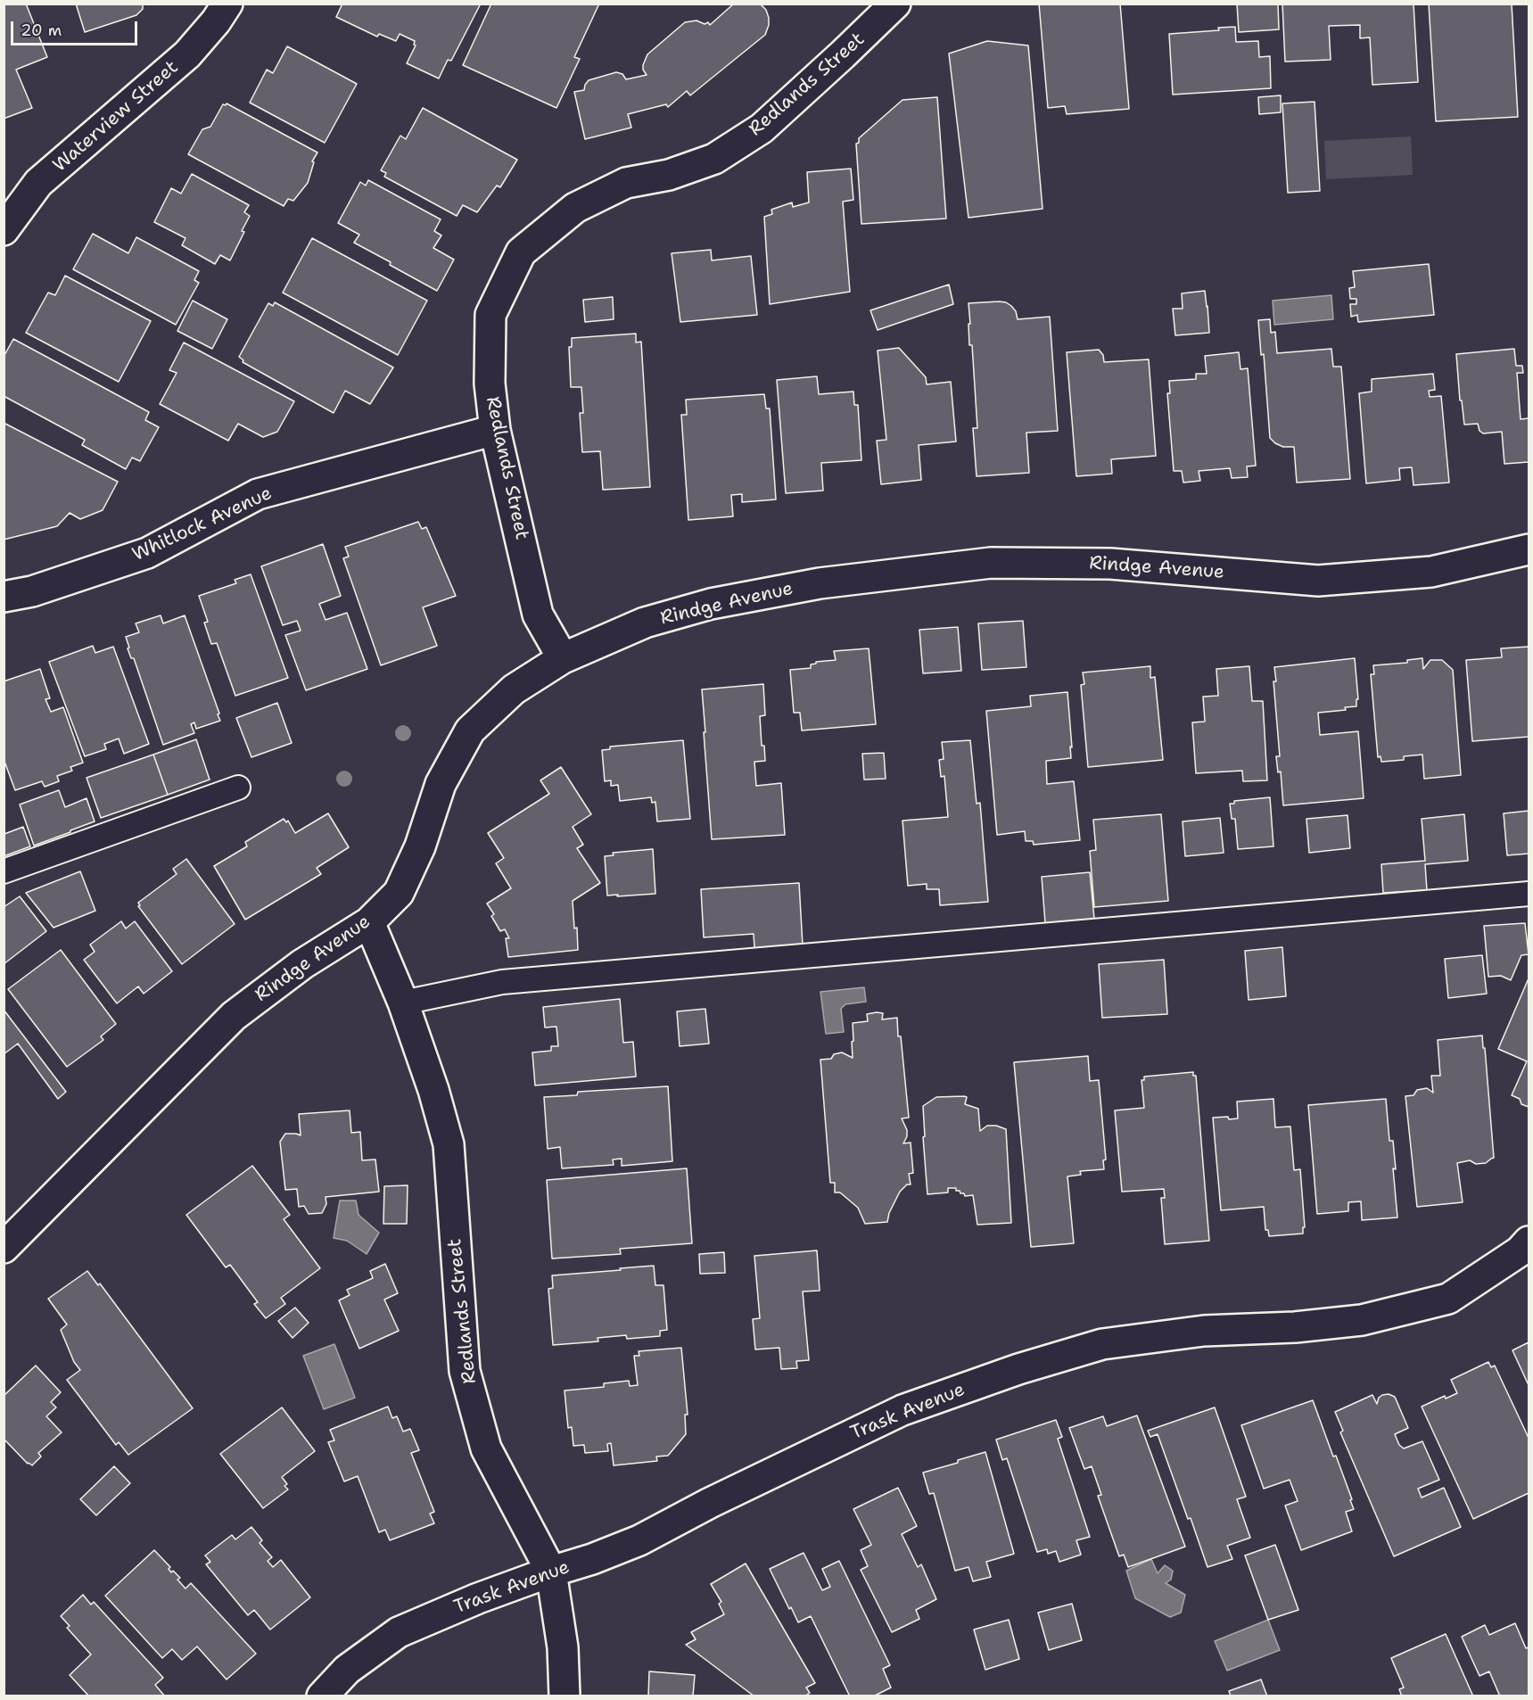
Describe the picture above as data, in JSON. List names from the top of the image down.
{
  "streets": {
    "street": [
      "Redlands Street",
      "Waterview Street",
      "Whitlock Avenue",
      "Rindge Avenue",
      "Trask Avenue"
    ]
  },
  "crossings": [
    ["Redlands Street", "Whitlock Avenue"],
    ["Redlands Street", "Rindge Avenue"],
    ["Redlands Street", "Trask Avenue"]
  ],
  "scale_bar": "20 m"
}
